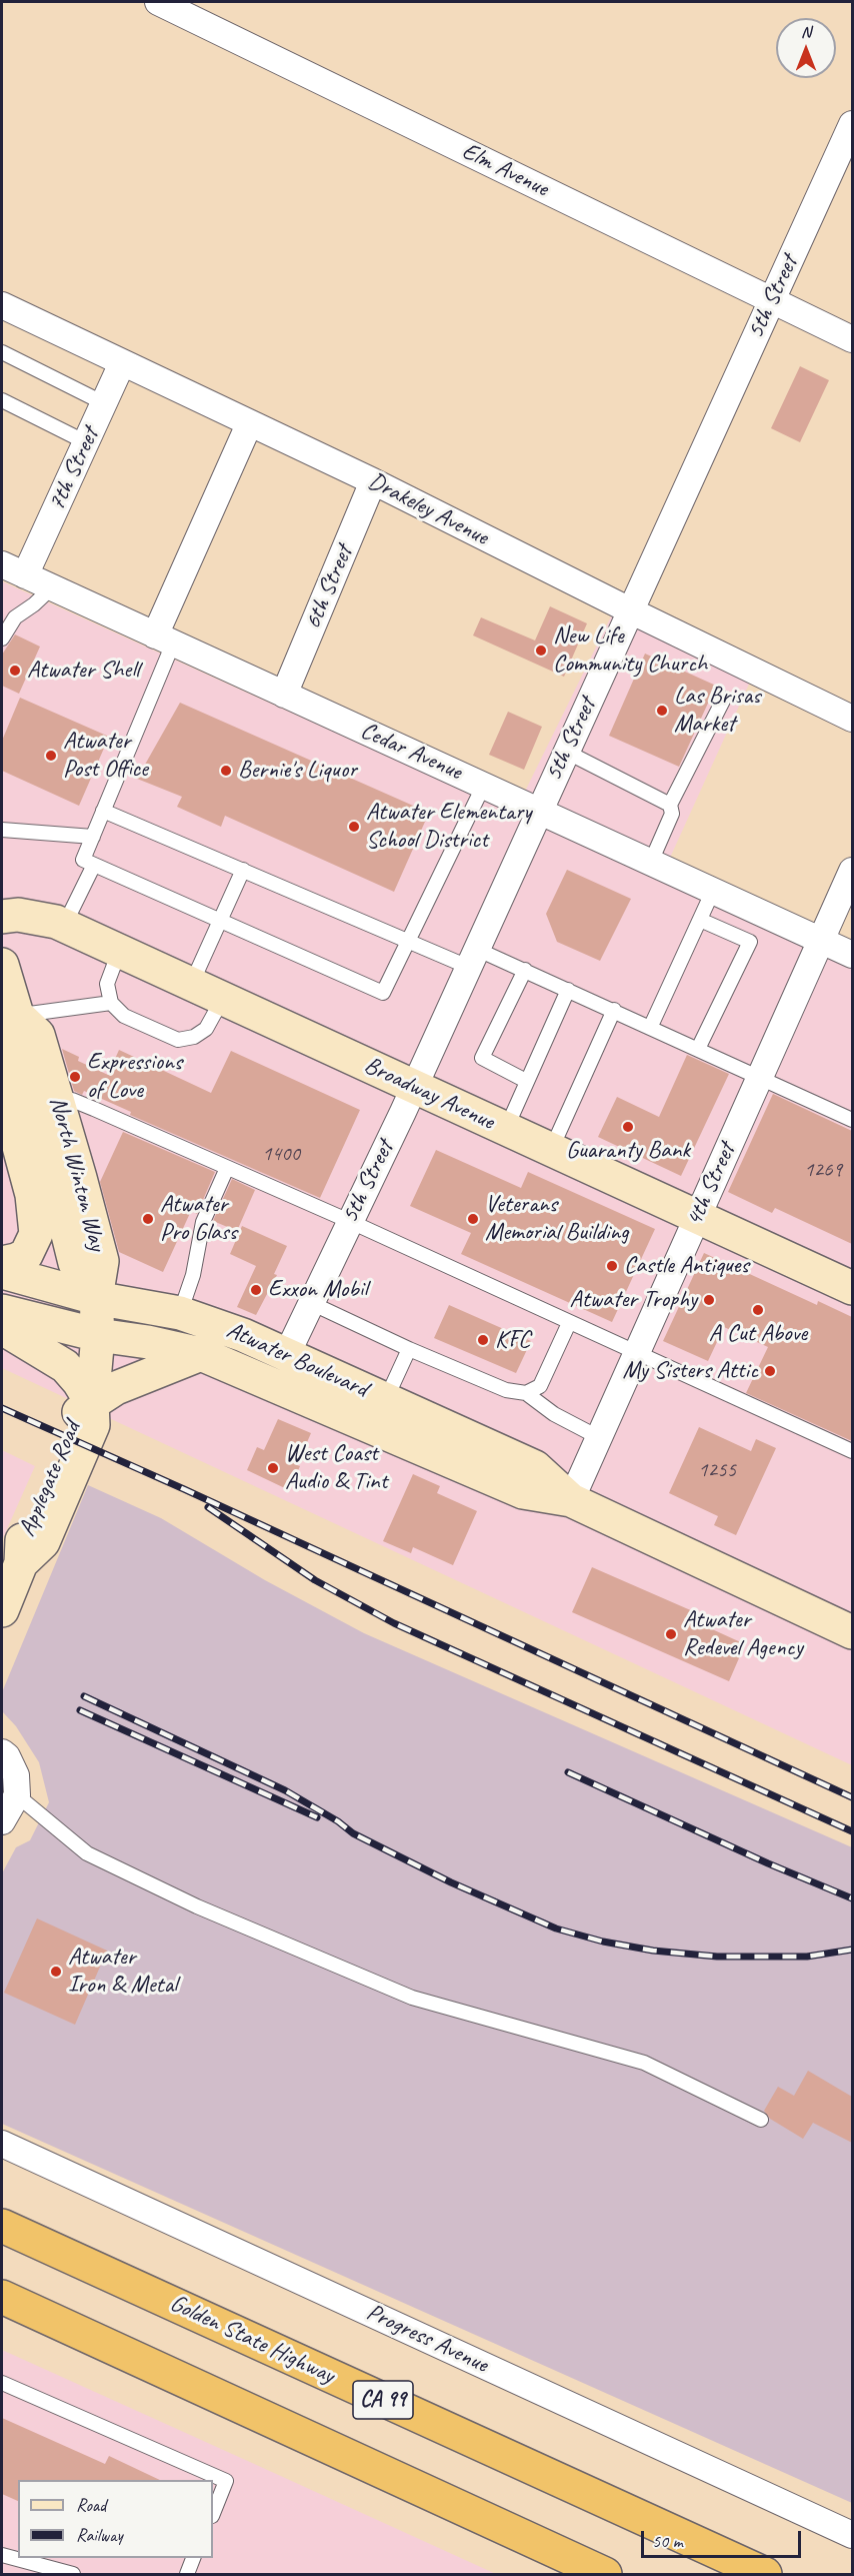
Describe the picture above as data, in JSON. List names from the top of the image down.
{
  "streets": {
    "highway": ["Golden State Highway", "CA 99"],
    "main road": [
      "Broadway Avenue",
      "North Winton Way",
      "Atwater Boulevard",
      "Applegate Road"
    ],
    "street": [
      "Elm Avenue",
      "5th Street",
      "7th Street",
      "Drakeley Avenue",
      "6th Street",
      "Cedar Avenue",
      "4th Street",
      "Progress Avenue"
    ]
  },
  "crossings": [
    ["Elm Avenue", "5th Street"],
    ["5th Street", "Drakeley Avenue"],
    ["5th Street", "Cedar Avenue"],
    ["5th Street", "Broadway Avenue"],
    ["5th Street", "Atwater Boulevard"],
    ["7th Street", "Drakeley Avenue"],
    ["7th Street", "Cedar Avenue"],
    ["Drakeley Avenue", "6th Street"],
    ["6th Street", "Cedar Avenue"],
    ["Cedar Avenue", "4th Street"],
    ["Broadway Avenue", "4th Street"],
    ["North Winton Way", "Atwater Boulevard"],
    ["North Winton Way", "Applegate Road"],
    ["4th Street", "Atwater Boulevard"],
    ["Atwater Boulevard", "Applegate Road"]
  ],
  "places": [
    "New Life Community Church",
    "Atwater Shell",
    "Las Brisas Market",
    "Atwater Post Office",
    "Bernie's Liquor",
    "Atwater Elementary School District",
    "Expressions of Love",
    "Guaranty Bank",
    "Atwater Pro Glass",
    "Veterans Memorial Building",
    "Castle Antiques",
    "Exxon Mobil",
    "Atwater Trophy",
    "A Cut Above",
    "KFC",
    "My Sisters Attic",
    "West Coast Audio & Tint",
    "Atwater Redevel Agency",
    "Atwater Iron & Metal"
  ],
  "house_numbers": ["1400", "1269", "1255"],
  "legend": ["Road", "Railway"],
  "scale_bar": "50 m",
  "north": "top"
}
